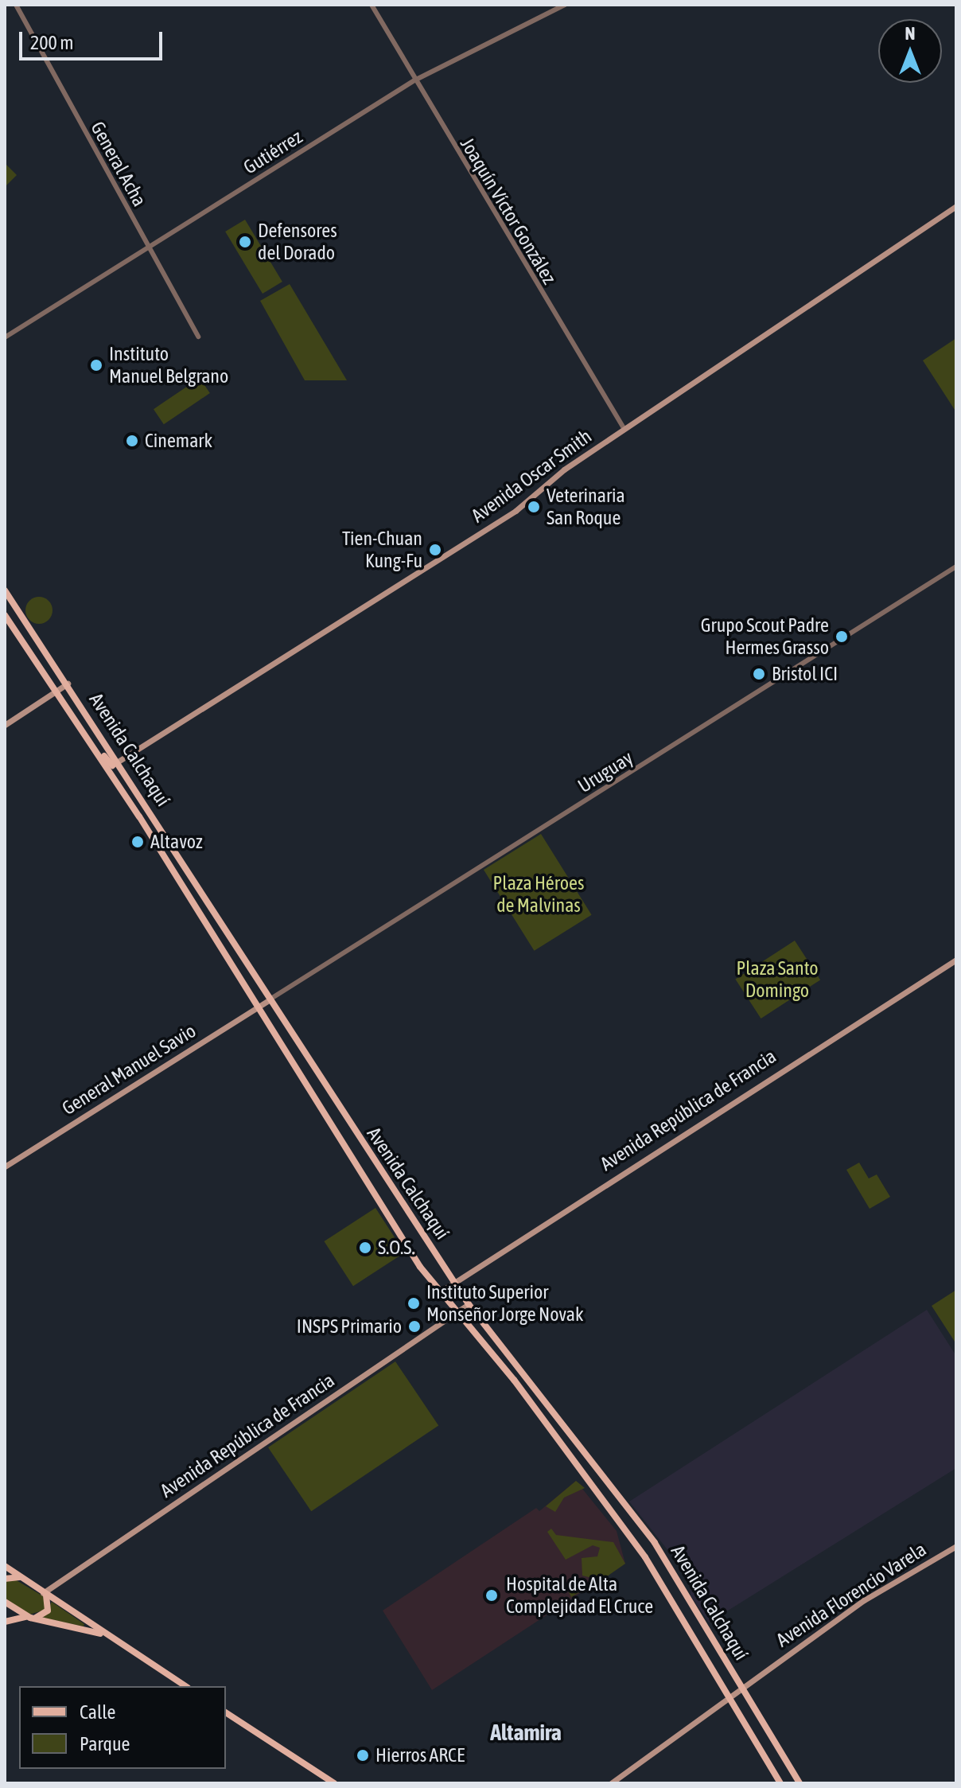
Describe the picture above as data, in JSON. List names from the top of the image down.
{
  "streets": {
    "main road": [
      "Avenida Oscar Smith",
      "Avenida Calchaquí",
      "General Manuel Savio",
      "Avenida República de Francia",
      "Avenida Florencio Varela"
    ],
    "street": [
      "Gutiérrez",
      "General Acha",
      "Joaquín Víctor González",
      "Uruguay"
    ]
  },
  "crossings": [
    ["Gutiérrez", "General Acha"],
    ["Gutiérrez", "Joaquín Víctor González"],
    ["Joaquín Víctor González", "Avenida Oscar Smith"],
    ["Avenida Oscar Smith", "Avenida Calchaquí"],
    ["Avenida Calchaquí", "Uruguay"],
    ["Avenida Calchaquí", "General Manuel Savio"],
    ["Avenida Calchaquí", "Avenida República de Francia"],
    ["Avenida Calchaquí", "Avenida Florencio Varela"],
    ["Uruguay", "General Manuel Savio"]
  ],
  "districts": ["Altamira"],
  "parks": ["Plaza Héroes de Malvinas", "Plaza Santo Domingo"],
  "places": [
    "Defensores del Dorado",
    "Instituto Manuel Belgrano",
    "Cinemark",
    "Veterinaria San Roque",
    "Tien-Chuan Kung-Fu",
    "Grupo Scout Padre Hermes Grasso",
    "Bristol ICI",
    "Altavoz",
    "S.O.S.",
    "Instituto Superior Monseñor Jorge Novak",
    "INSPS Primario",
    "Hospital de Alta Complejidad El Cruce",
    "Hierros ARCE"
  ],
  "legend": ["Calle", "Parque"],
  "scale_bar": "200 m",
  "north": "top"
}
